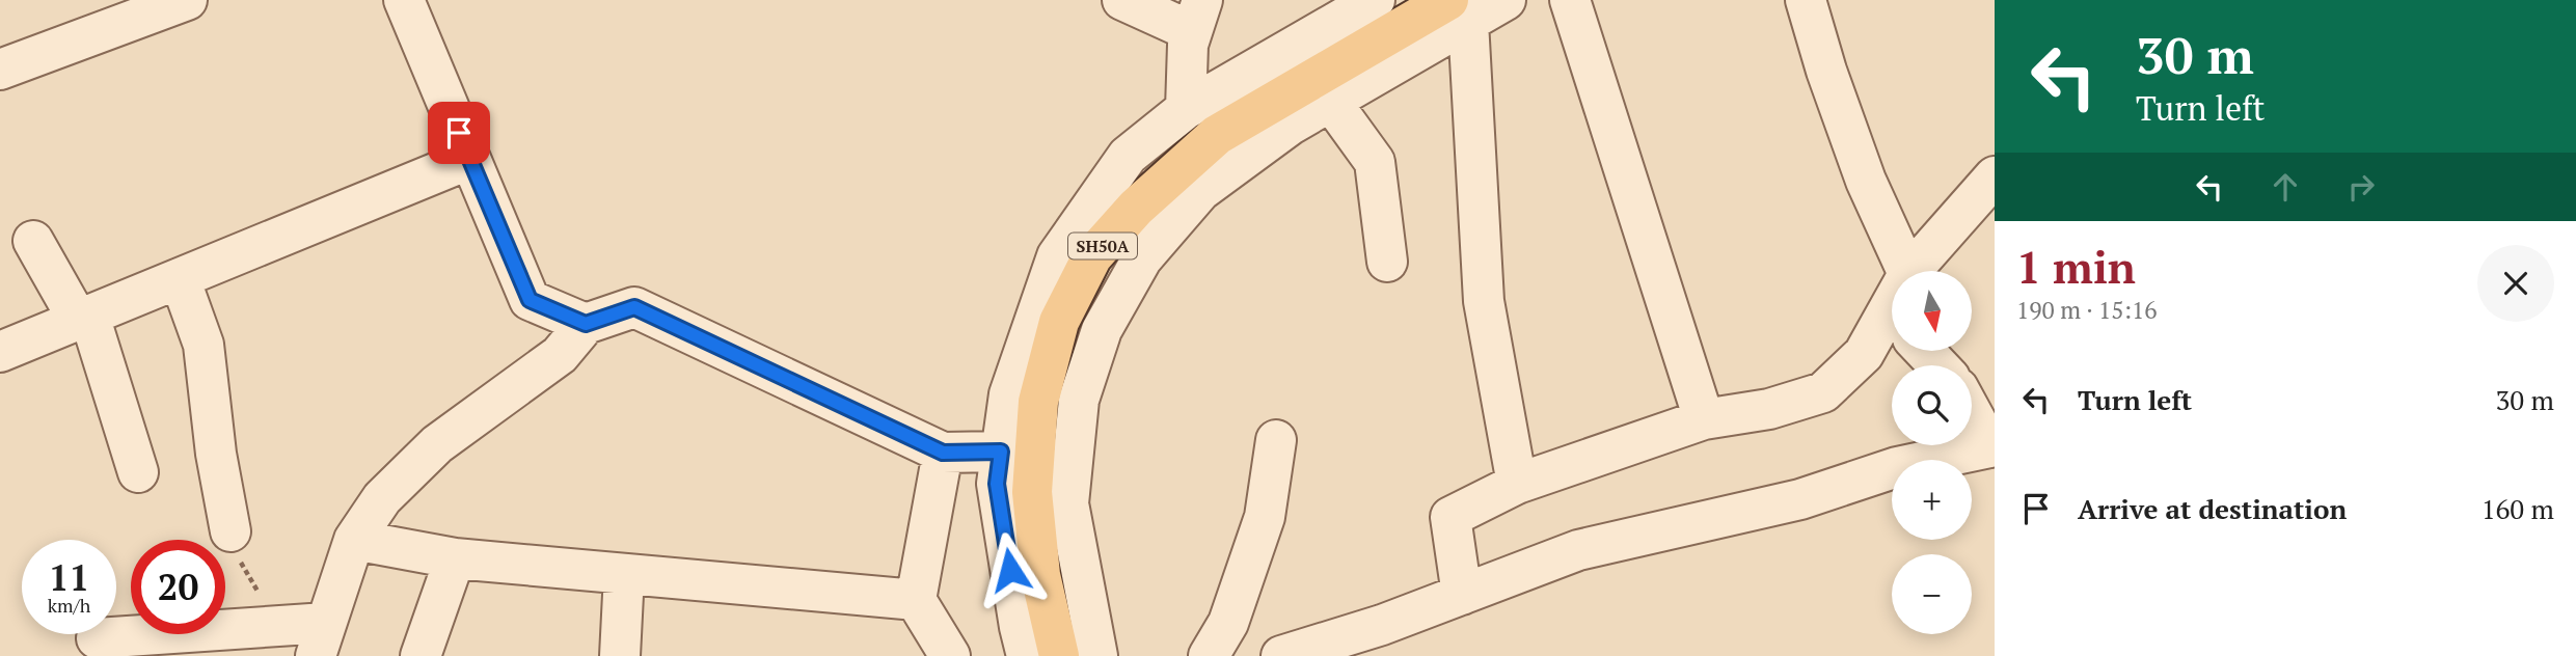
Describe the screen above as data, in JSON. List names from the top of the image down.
{
  "streets": {
    "main road": ["SH50A"]
  },
  "north": "bottom",
  "page": {
    "turn": ["30 m", "Turn left"],
    "heading": ["1 min", "190 m · 15:16"],
    "map_buttons": ["+", "−"],
    "list": [
      {
        "name": "Turn left",
        "value": "30 m"
      },
      {
        "name": "Arrive at destination",
        "value": "160 m"
      }
    ],
    "speed": "11 km/h",
    "limit": "20"
  }
}
